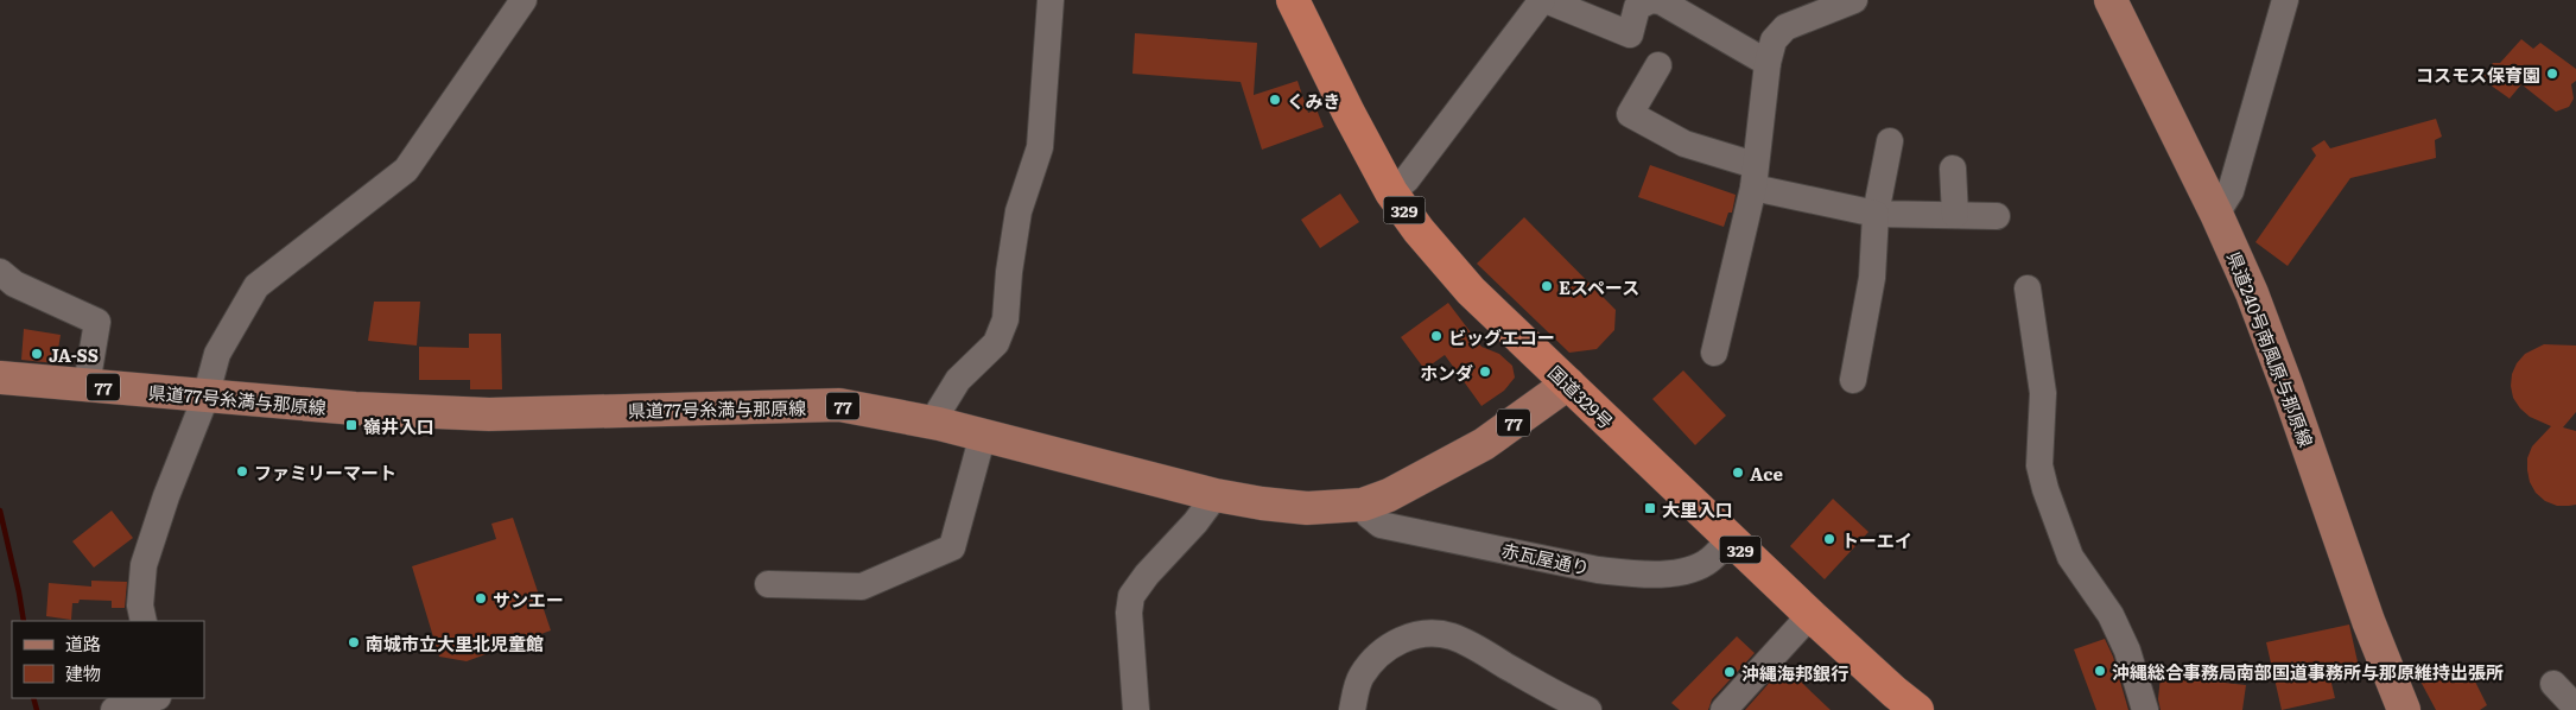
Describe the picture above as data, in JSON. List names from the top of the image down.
{
  "streets": {
    "highway": ["329", "国道329号"],
    "main road": ["県道240号南風原与那原線", "77", "県道77号糸満与那原線"],
    "street": ["赤瓦屋通り"]
  },
  "crossings": [
    ["国道329号", "県道77号糸満与那原線"],
    ["国道329号", "赤瓦屋通り"],
    ["県道77号糸満与那原線", "赤瓦屋通り"]
  ],
  "places": {
    "other": [
      "コスモス保育園",
      "くみき",
      "Eスペース",
      "ビッグエコー",
      "JA-SS",
      "ホンダ",
      "ファミリーマート",
      "Ace",
      "トーエイ",
      "サンエー",
      "南城市立大里北児童館",
      "沖縄総合事務局南部国道事務所与那原維持出張所",
      "沖縄海邦銀行"
    ],
    "transit": ["嶺井入口", "大里入口"]
  },
  "legend": ["道路", "建物"]
}
